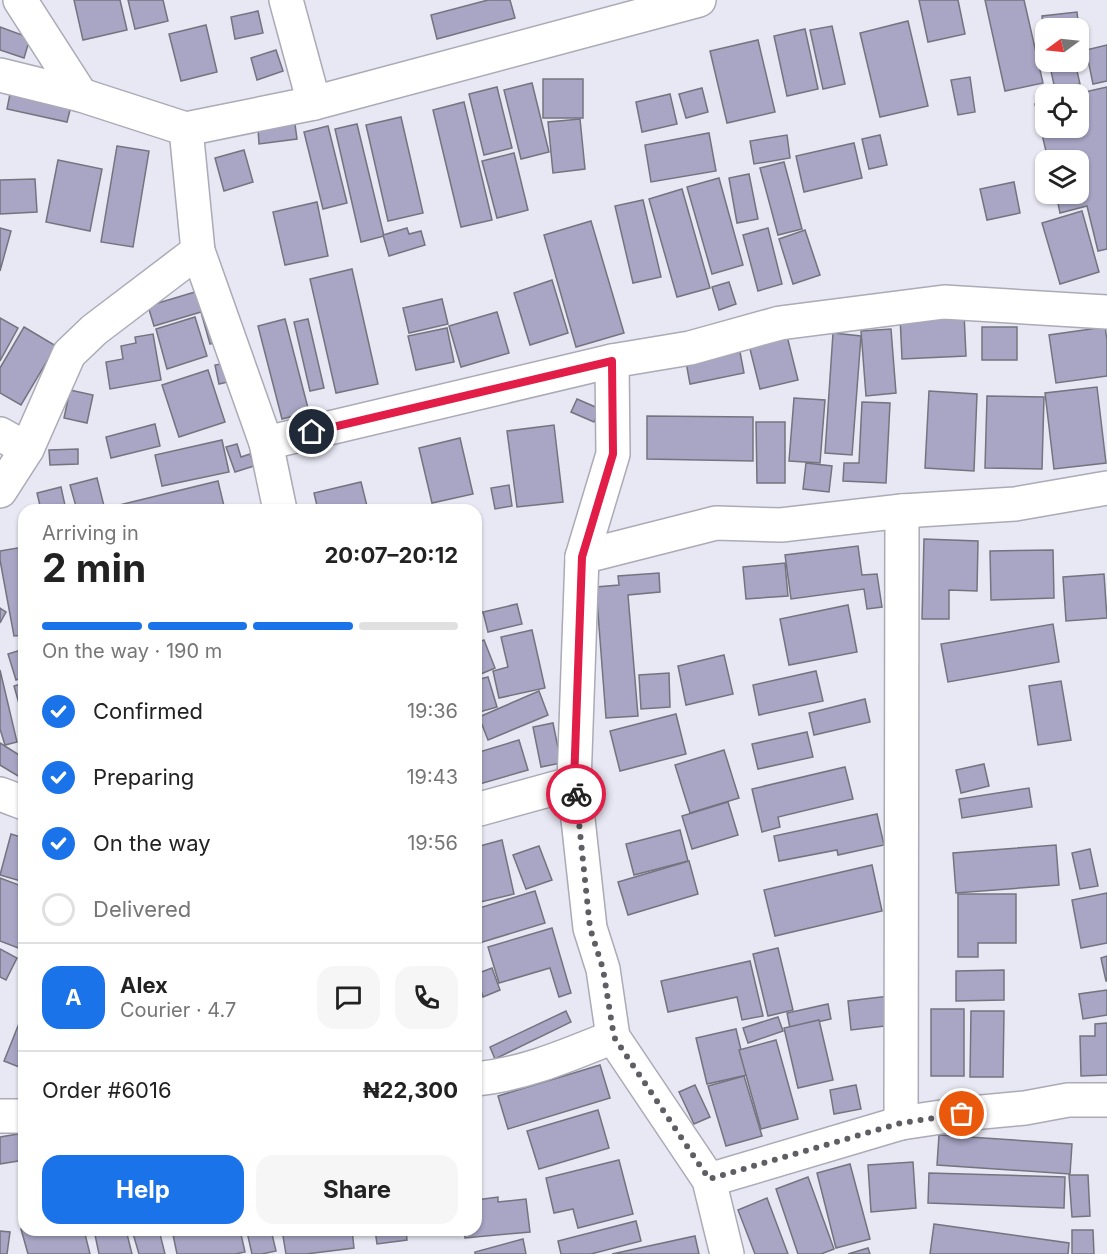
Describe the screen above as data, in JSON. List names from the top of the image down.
{
  "north": "left",
  "page": {
    "heading": ["2 min", "Arriving in", "20:07–20:12"],
    "panel": [
      "Alex",
      "Courier · 4.7",
      "Order #6016",
      "₦22,300"
    ],
    "bar": "On the way · 190 m",
    "list": [
      ["Confirmed", "19:36"],
      ["Preparing", "19:43"],
      ["On the way", "19:56"],
      "Delivered"
    ],
    "round": "A",
    "buttons": ["Help", "Share"]
  }
}
